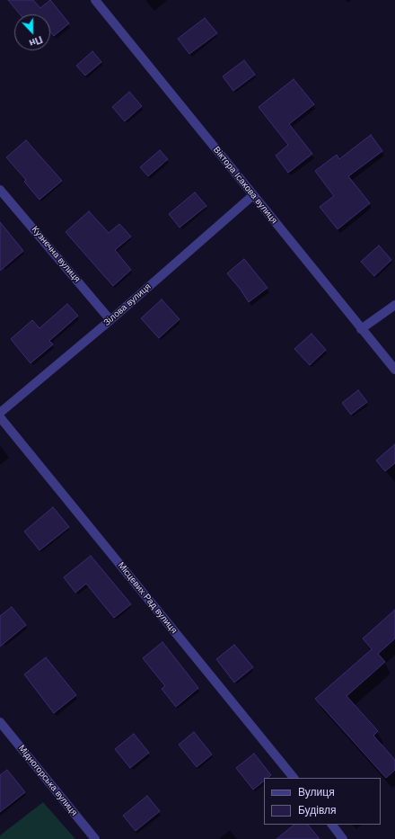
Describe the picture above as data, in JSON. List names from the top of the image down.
{
  "streets": {
    "street": [
      "Віктора Ісакова вулиця",
      "Кузнечна вулиця",
      "Зілова вулиця",
      "Місцевих Рад вулиця",
      "Мідногорська вулиця"
    ]
  },
  "crossings": [
    ["Віктора Ісакова вулиця", "Зілова вулиця"],
    ["Кузнечна вулиця", "Зілова вулиця"]
  ],
  "legend": ["Вулиця", "Будівля"],
  "north": "bottom"
}
